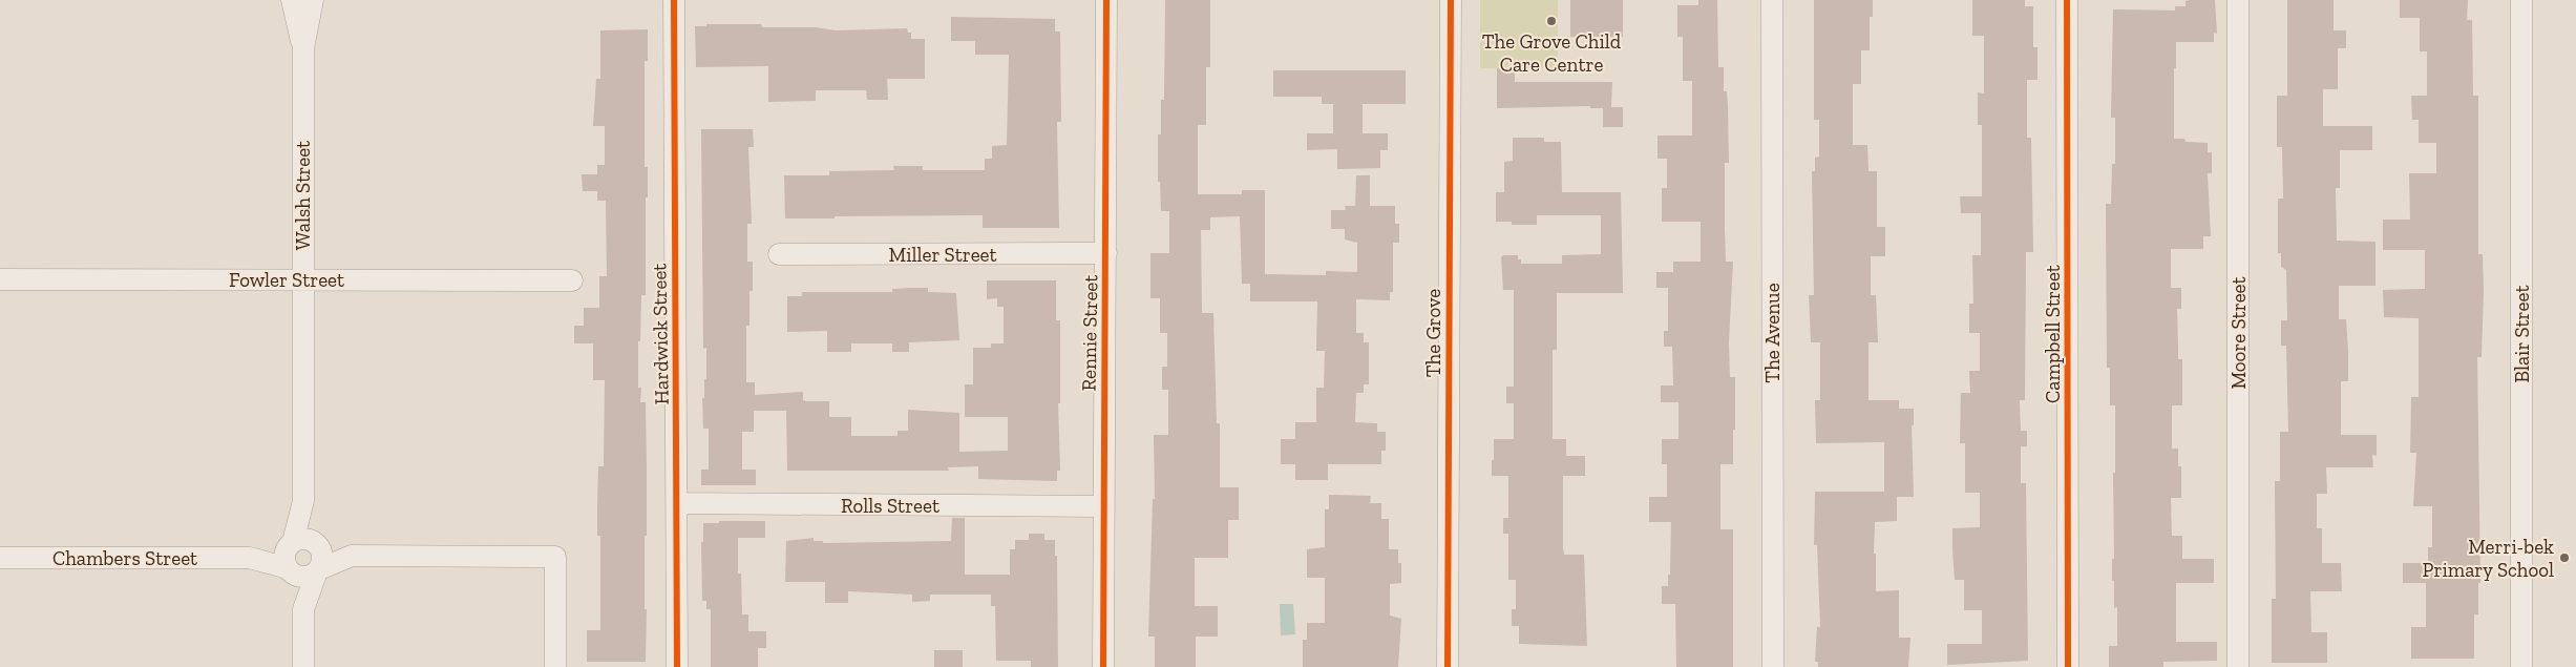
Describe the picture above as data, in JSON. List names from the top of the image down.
{
  "streets": {
    "street": [
      "Walsh Street",
      "Miller Street",
      "Fowler Street",
      "Rennie Street",
      "The Grove",
      "The Avenue",
      "Moore Street",
      "Hardwick Street",
      "Campbell Street",
      "Blair Street",
      "Rolls Street",
      "Chambers Street"
    ]
  },
  "crossings": [
    ["Walsh Street", "Fowler Street"],
    ["Walsh Street", "Chambers Street"],
    ["Miller Street", "Rennie Street"],
    ["Rennie Street", "Rolls Street"],
    ["Hardwick Street", "Rolls Street"]
  ],
  "places": ["The Grove Child Care Centre", "Merri-bek Primary School"]
}
